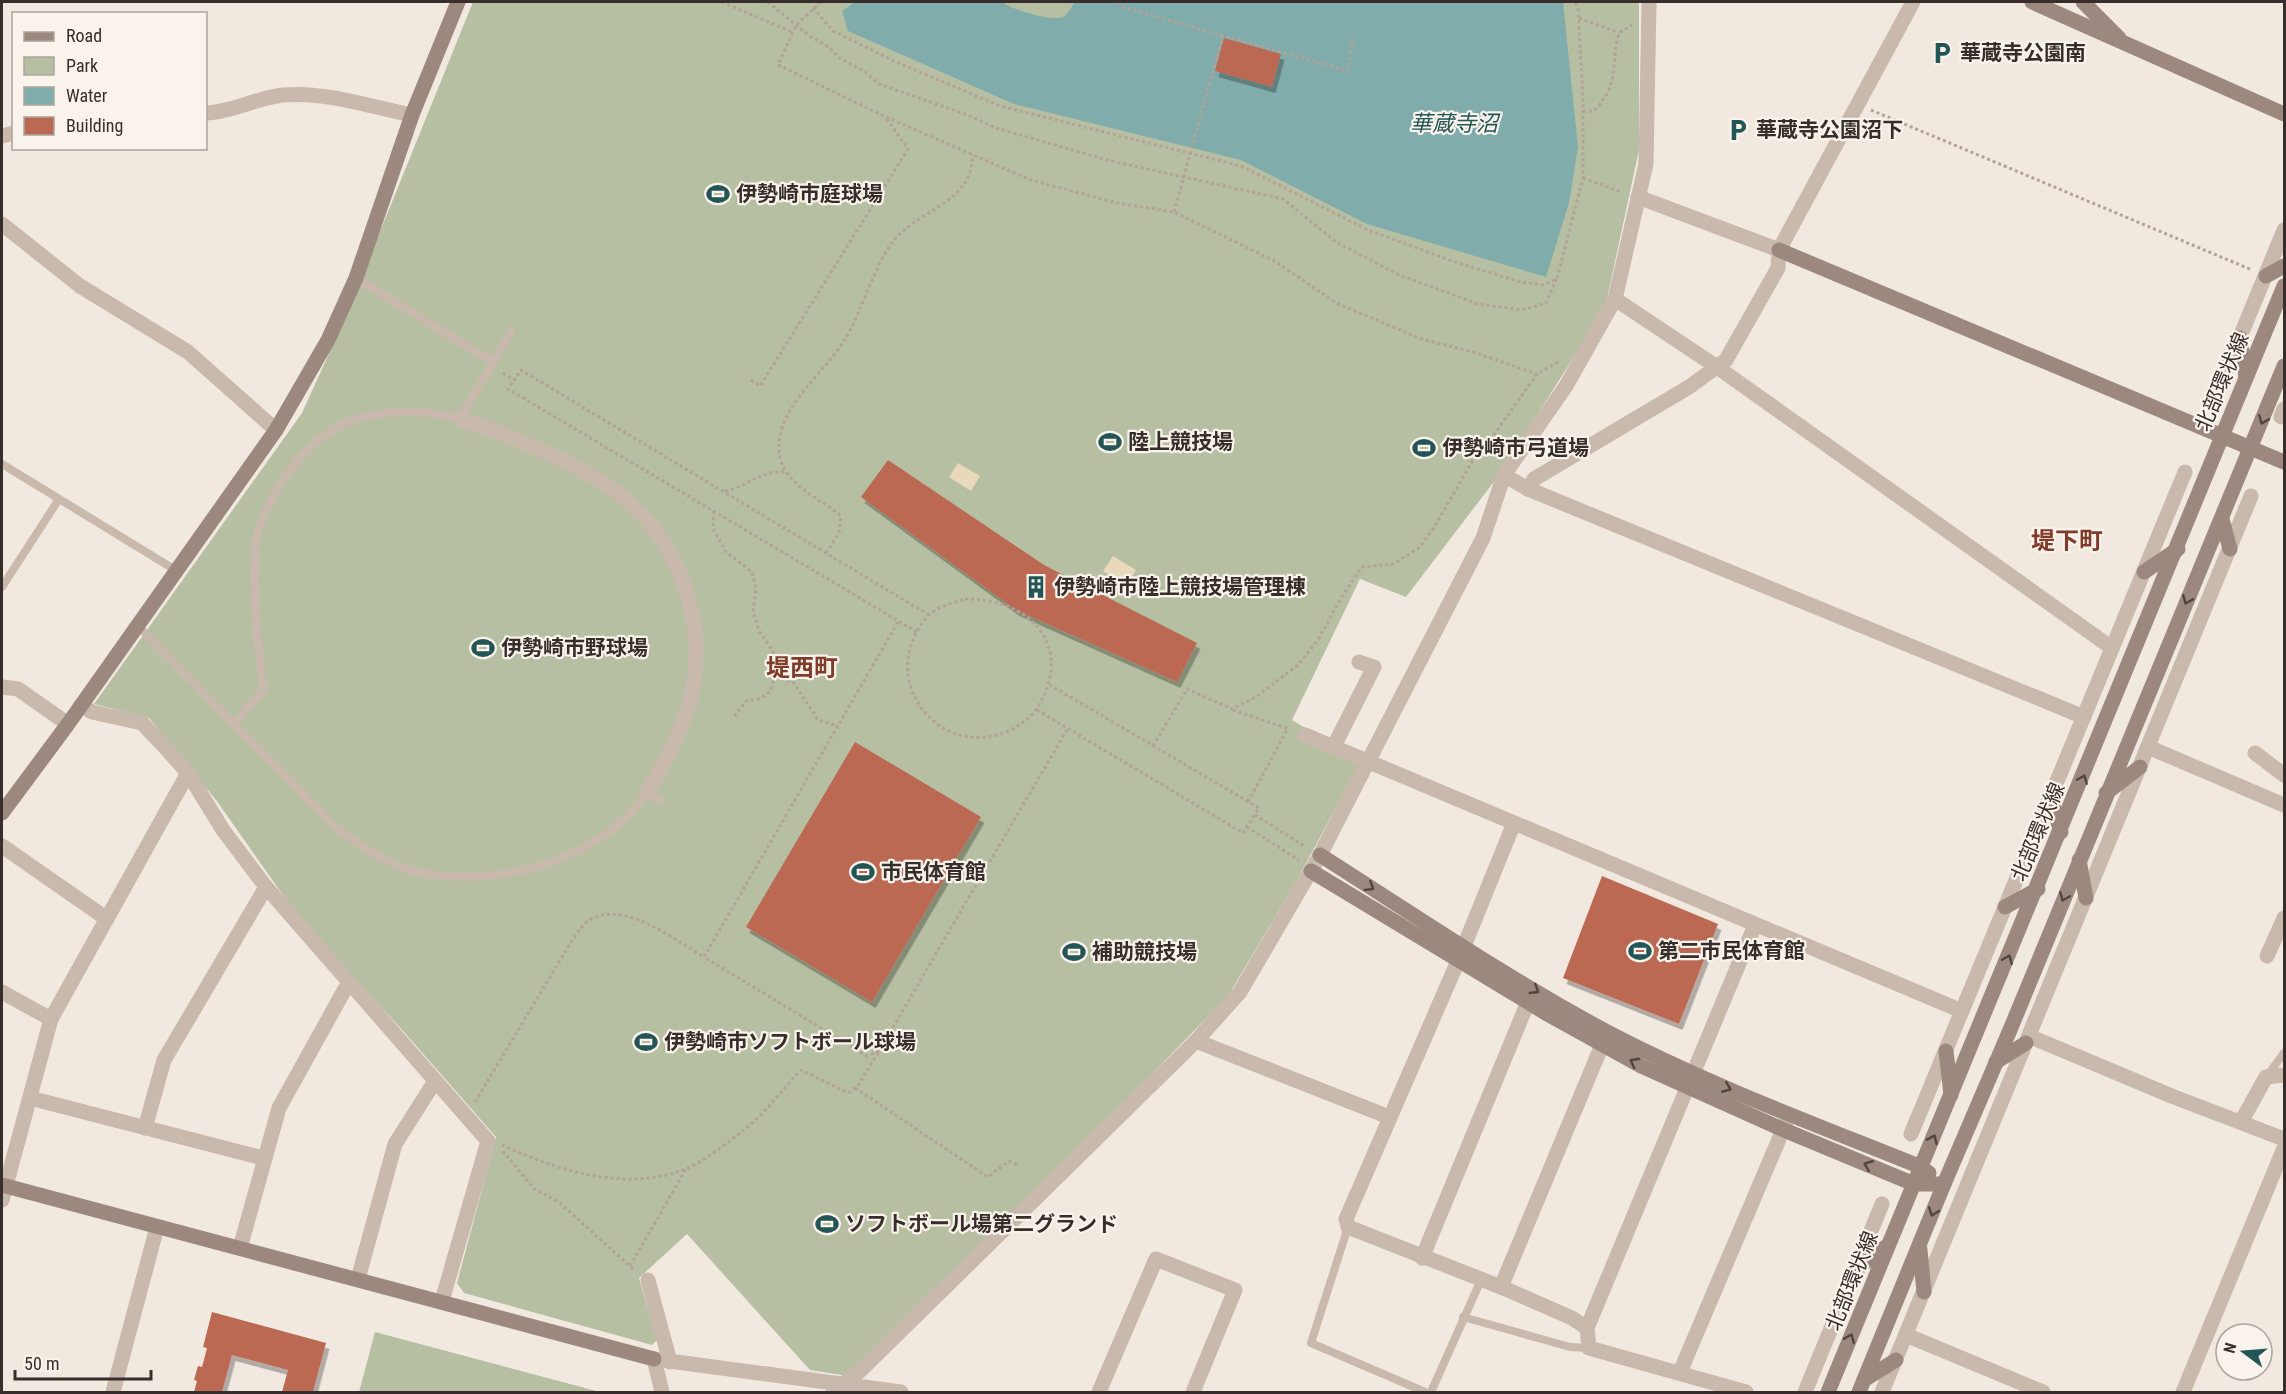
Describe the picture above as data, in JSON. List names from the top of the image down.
{
  "streets": {
    "street": ["北部環状線"]
  },
  "districts": ["堤下町", "堤西町"],
  "water": ["華蔵寺沼"],
  "places": {
    "parking": ["華蔵寺公園南", "華蔵寺公園沼下"],
    "sports": [
      "伊勢崎市庭球場",
      "陸上競技場",
      "伊勢崎市弓道場",
      "伊勢崎市野球場",
      "市民体育館",
      "第二市民体育館",
      "補助競技場",
      "伊勢崎市ソフトボール球場",
      "ソフトボール場第二グランド"
    ],
    "building": ["伊勢崎市陸上競技場管理棟"]
  },
  "legend": [
    "Road",
    "Park",
    "Water",
    "Building"
  ],
  "scale_bar": "50 m",
  "north": "left"
}
